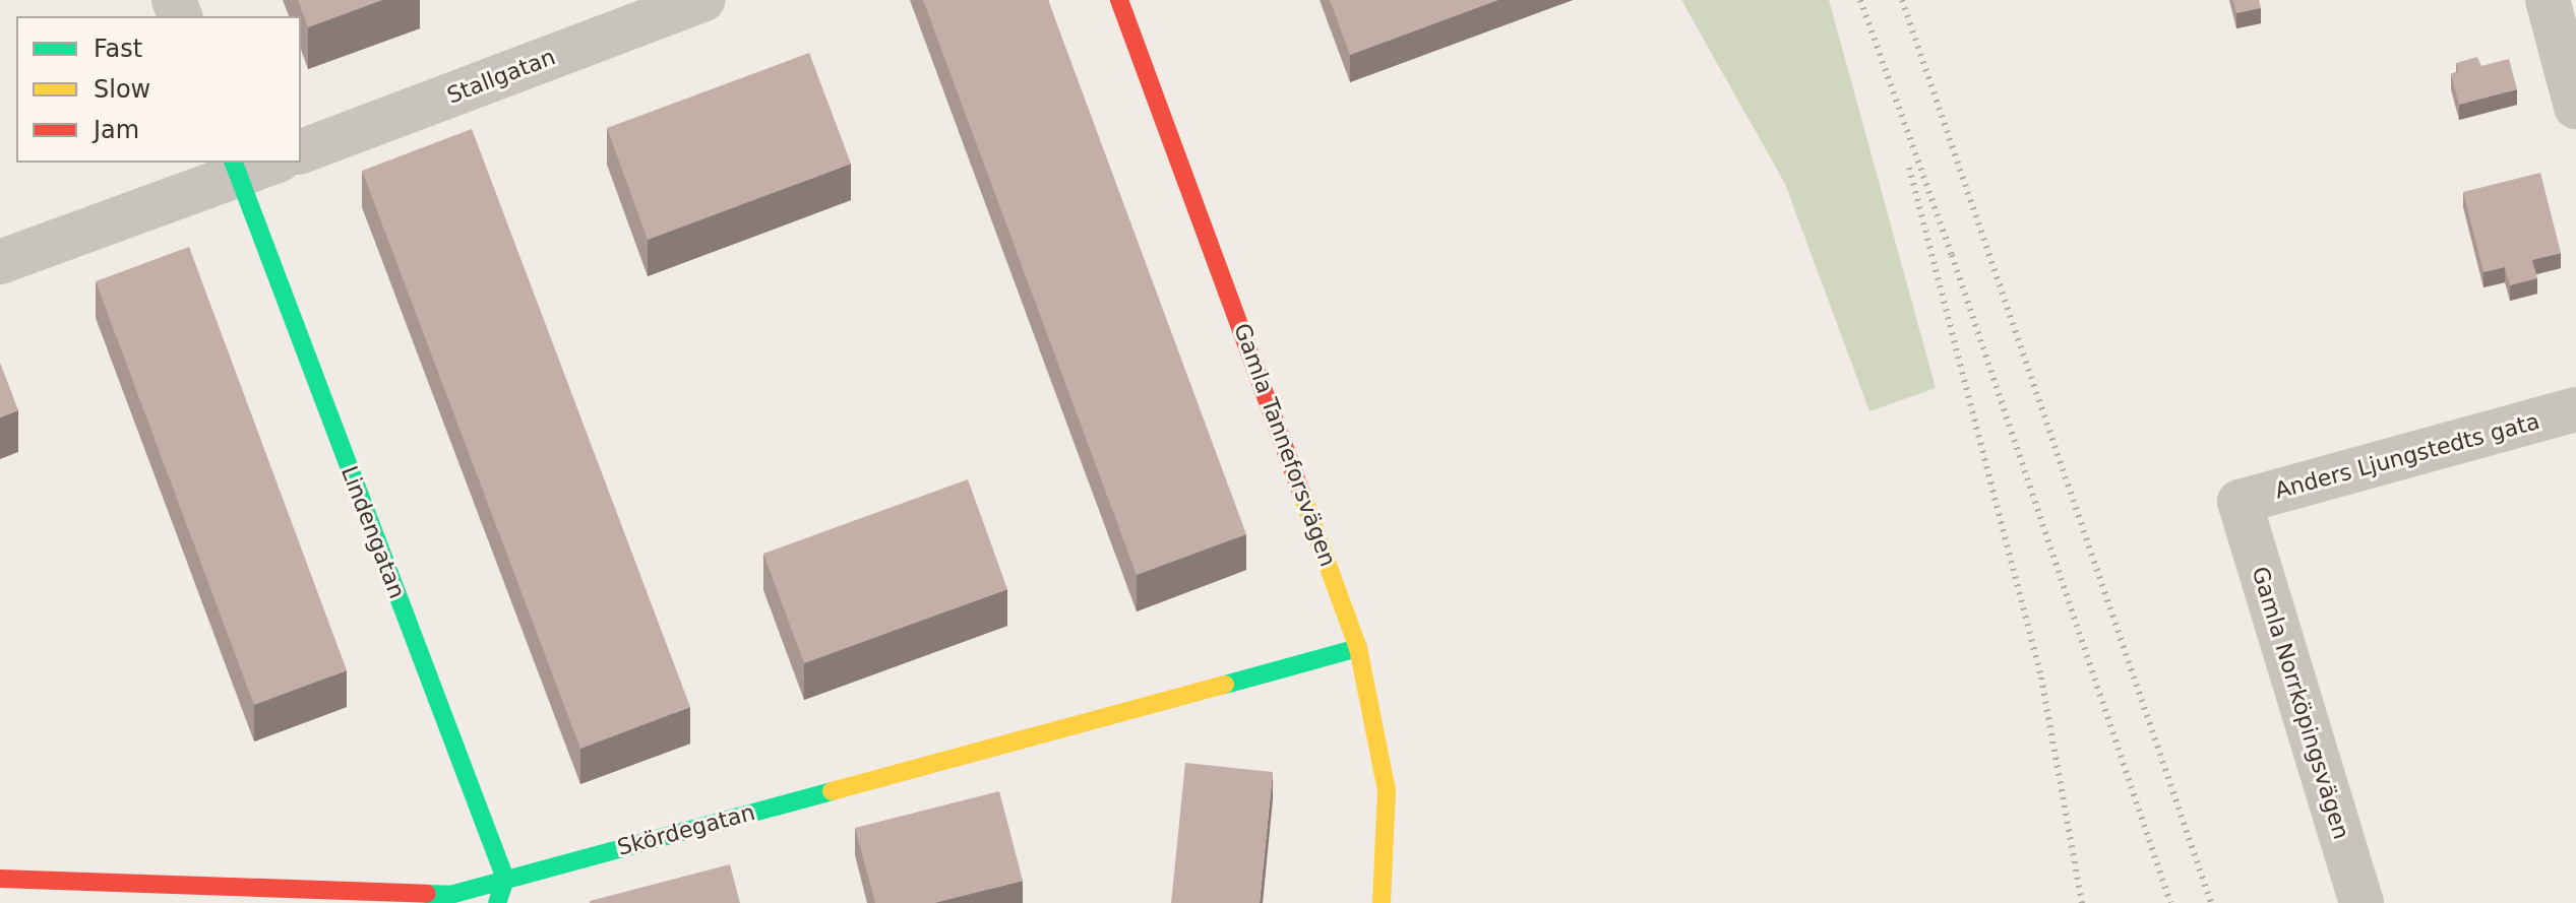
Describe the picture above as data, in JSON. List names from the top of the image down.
{
  "streets": {
    "street": [
      "Stallgatan",
      "Gamla Tanneforsvägen",
      "Anders Ljungstedts gata",
      "Lindengatan",
      "Gamla Norrköpingsvägen",
      "Skördegatan"
    ]
  },
  "crossings": [
    ["Gamla Tanneforsvägen", "Skördegatan"],
    ["Anders Ljungstedts gata", "Gamla Norrköpingsvägen"],
    ["Lindengatan", "Skördegatan"]
  ],
  "legend": ["Fast", "Slow", "Jam"]
}
